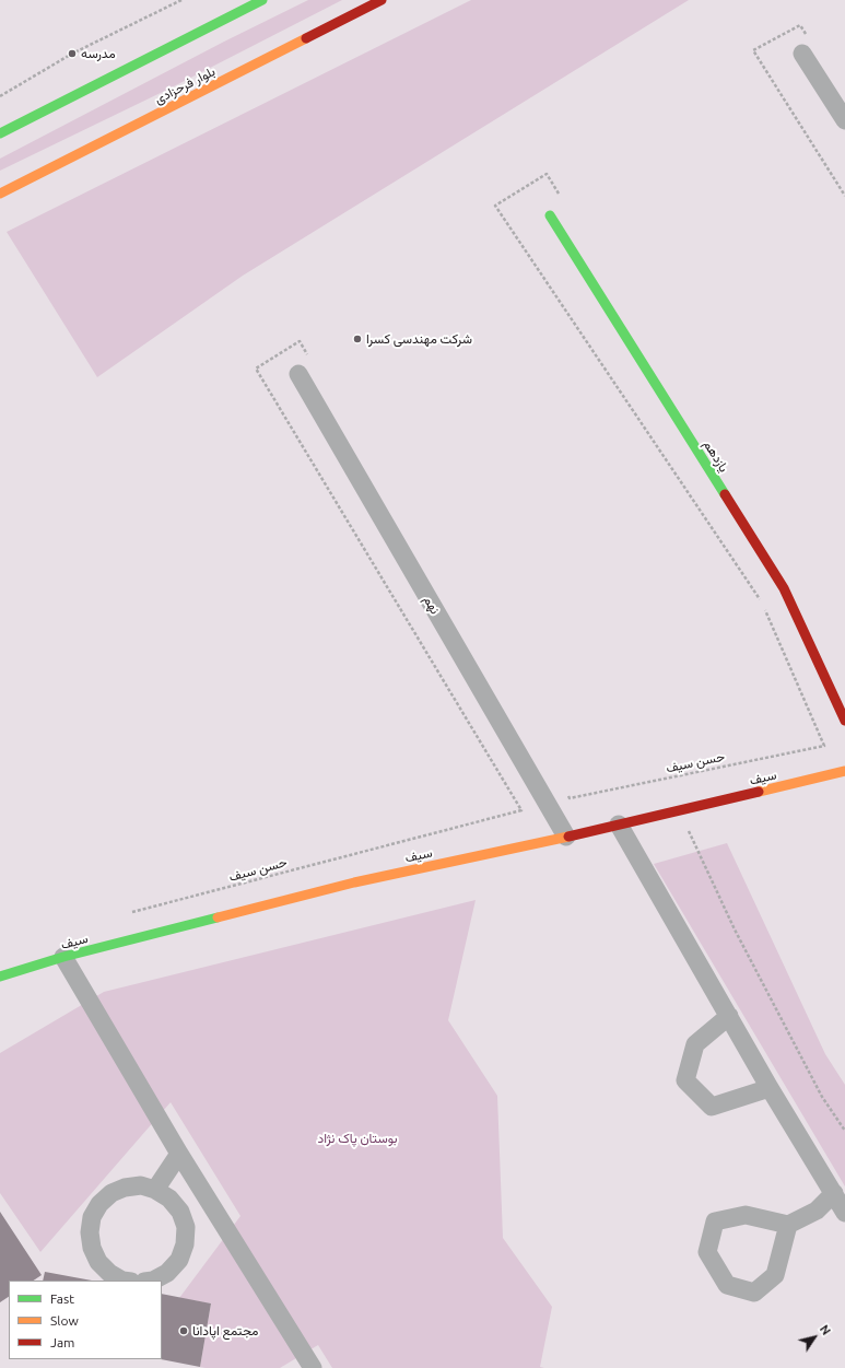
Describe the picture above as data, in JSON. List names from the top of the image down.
{
  "streets": {
    "street": [
      "بلوار فرحزادی",
      "یازدهم",
      "نهم",
      "سیف"
    ],
    "path": ["حسن سیف"]
  },
  "crossings": [
    ["نهم", "سیف"]
  ],
  "parks": ["بوستان پاک نژاد"],
  "places": ["مدرسه", "شرکت مهندسی کسرا", "مجتمع اپادانا"],
  "legend": ["Fast", "Slow", "Jam"],
  "north": "top right"
}
